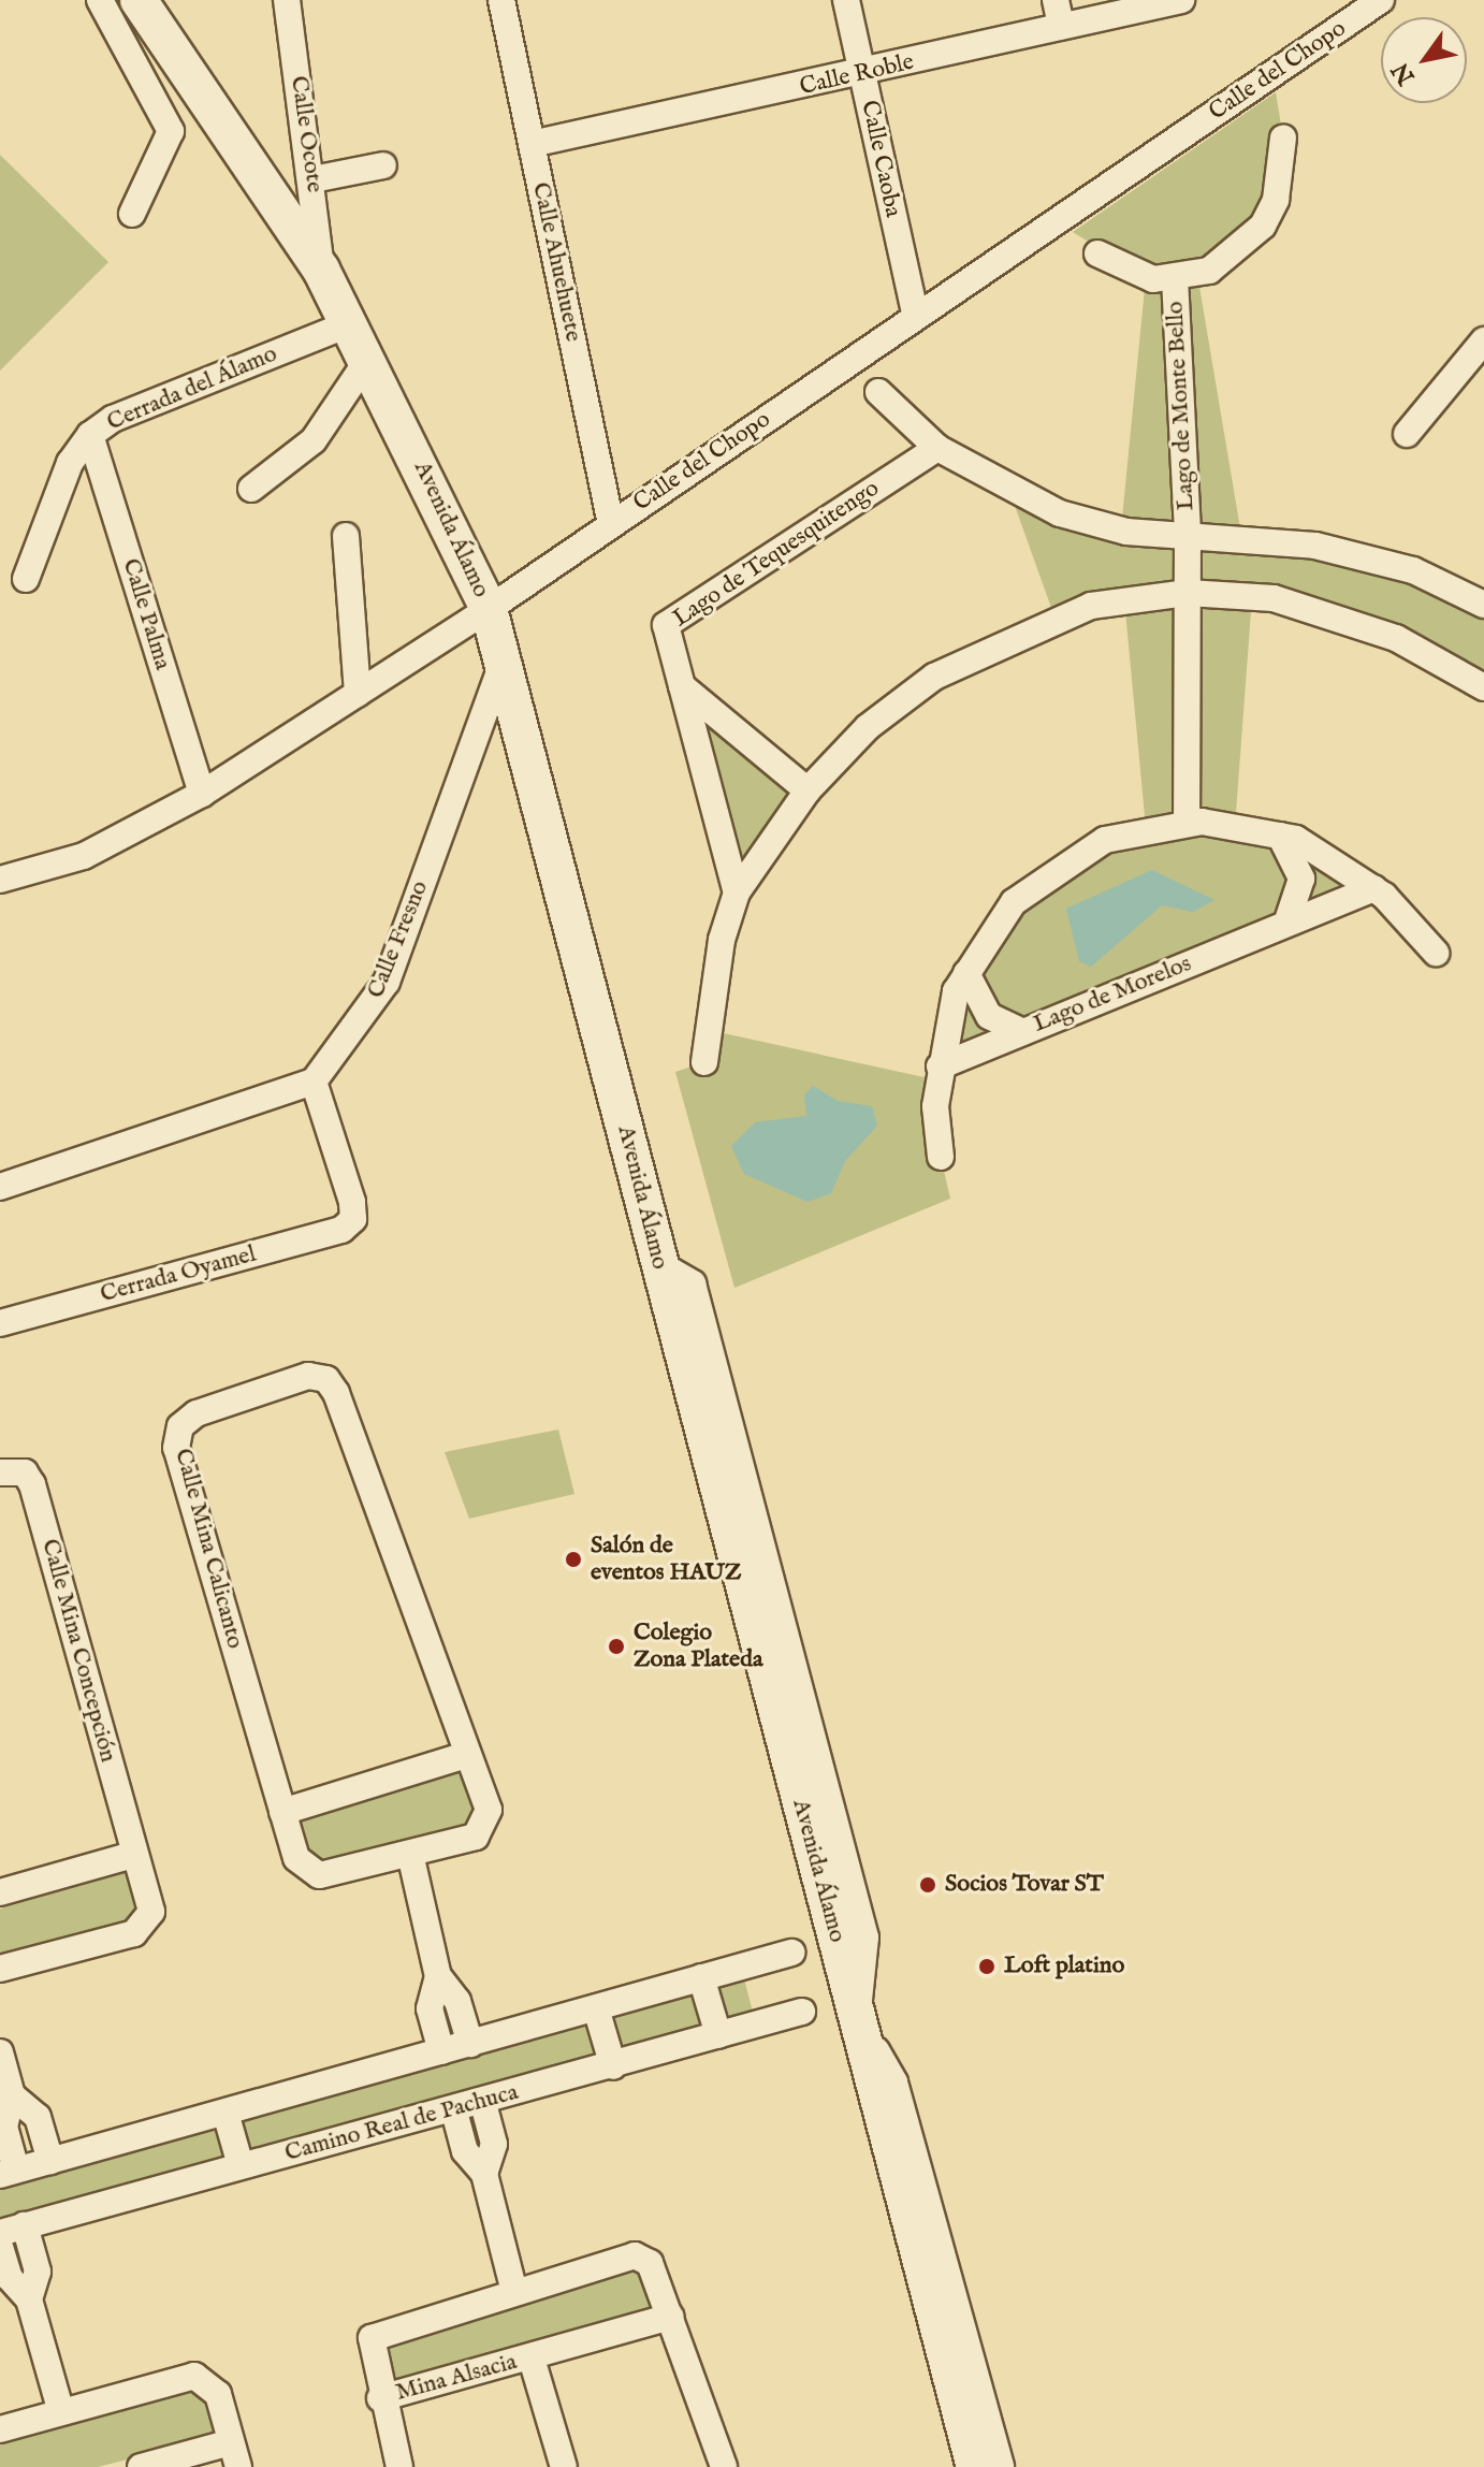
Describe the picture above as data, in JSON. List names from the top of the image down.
{
  "streets": {
    "street": [
      "Calle del Chopo",
      "Calle Roble",
      "Calle Ocote",
      "Calle Caoba",
      "Calle Ahuehuete",
      "Cerrada del Álamo",
      "Lago de Monte Bello",
      "Avenida Álamo",
      "Lago de Tequesquitengo",
      "Calle Palma",
      "Calle Fresno",
      "Lago de Morelos",
      "Cerrada Oyamel",
      "Calle Mina Calicanto",
      "Calle Mina Concepción",
      "Camino Real de Pachuca",
      "Mina Alsacia"
    ]
  },
  "crossings": [
    ["Calle del Chopo", "Calle Caoba"],
    ["Calle del Chopo", "Calle Ahuehuete"],
    ["Calle del Chopo", "Avenida Álamo"],
    ["Calle del Chopo", "Calle Palma"],
    ["Calle Roble", "Calle Caoba"],
    ["Calle Roble", "Calle Ahuehuete"],
    ["Calle Ocote", "Avenida Álamo"],
    ["Cerrada del Álamo", "Avenida Álamo"],
    ["Cerrada del Álamo", "Calle Palma"],
    ["Avenida Álamo", "Calle Fresno"],
    ["Calle Fresno", "Cerrada Oyamel"]
  ],
  "places": [
    "Salón de eventos HAUZ",
    "Colegio Zona Plateda",
    "Socios Tovar ST",
    "Loft platino"
  ],
  "north": "bottom left"
}
